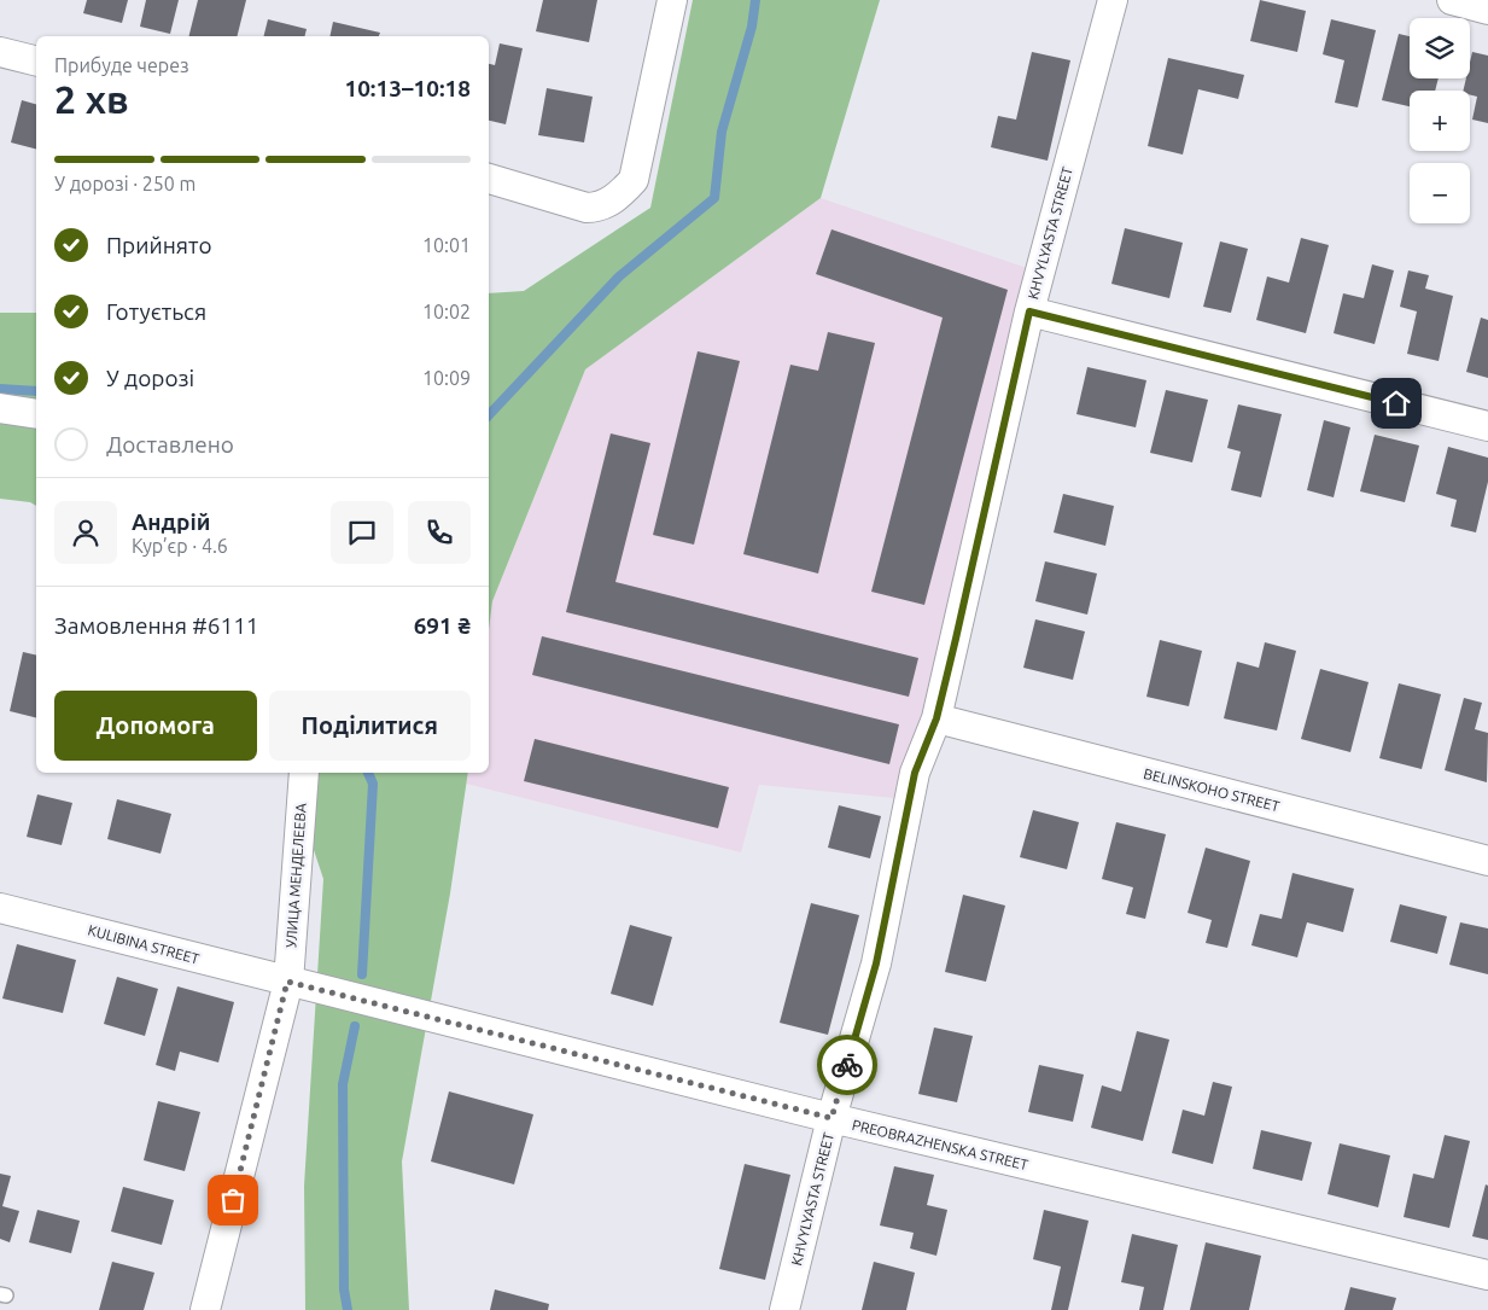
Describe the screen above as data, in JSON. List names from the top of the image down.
{
  "streets": {
    "street": [
      "KHVYLYASTA STREET",
      "BELINSKOHO STREET",
      "УЛИЦА МЕНДЕЛЕЕВА",
      "KULIBINA STREET",
      "PREOBRAZHENSKA STREET"
    ]
  },
  "crossings": [
    ["KHVYLYASTA STREET", "BELINSKOHO STREET"],
    ["KHVYLYASTA STREET", "PREOBRAZHENSKA STREET"],
    ["УЛИЦА МЕНДЕЛЕЕВА", "KULIBINA STREET"],
    ["УЛИЦА МЕНДЕЛЕЕВА", "PREOBRAZHENSKA STREET"],
    ["KULIBINA STREET", "PREOBRAZHENSKA STREET"]
  ],
  "page": {
    "map_buttons": ["+", "−"],
    "heading": ["2 хв", "Прибуде через", "10:13–10:18"],
    "panel": [
      "Андрій",
      "Кур’єр · 4.6",
      "Замовлення #6111",
      "691 ₴"
    ],
    "bar": "У дорозі · 250 m",
    "list": [
      ["Прийнято", "10:01"],
      ["Готується", "10:02"],
      ["У дорозі", "10:09"],
      "Доставлено"
    ],
    "buttons": ["Допомога", "Поділитися"]
  }
}
